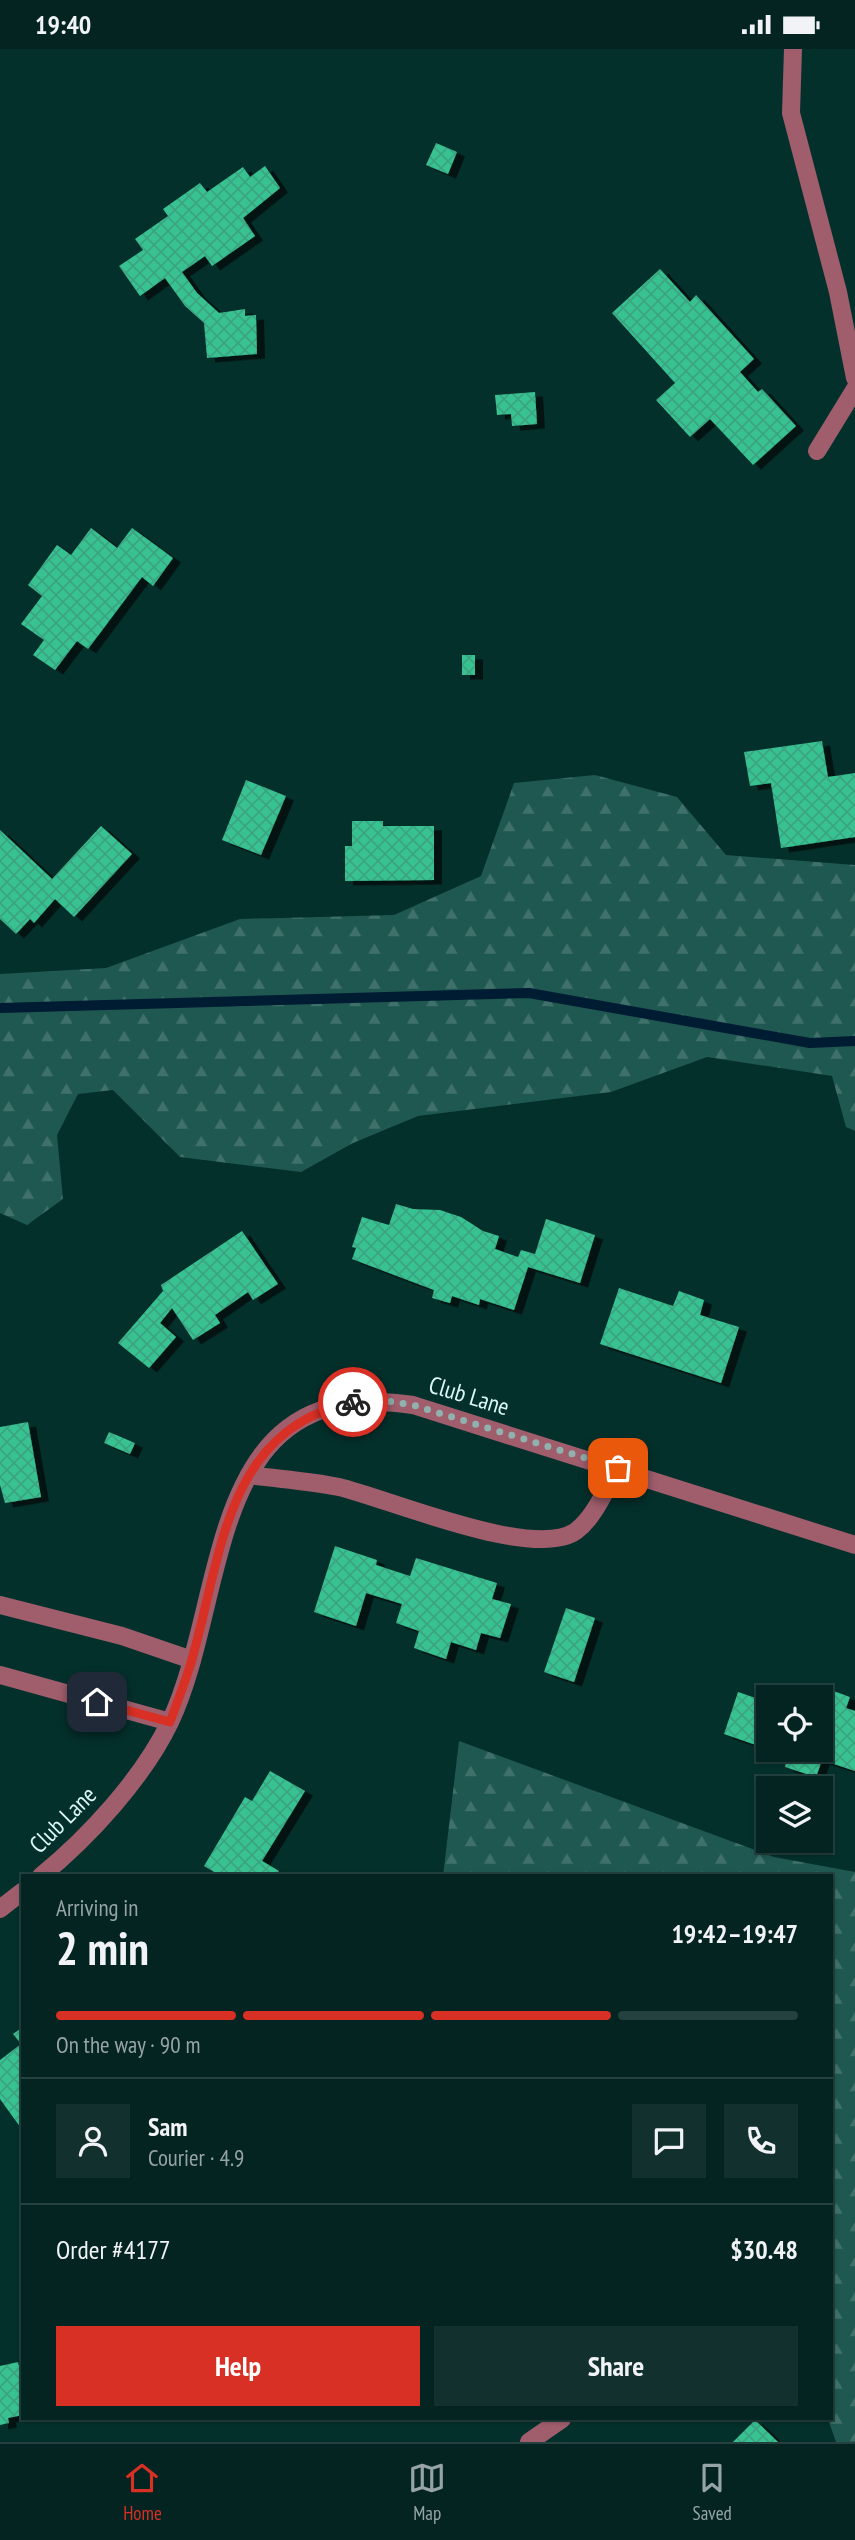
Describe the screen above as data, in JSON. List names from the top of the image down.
{
  "streets": {
    "street": ["Club Lane"]
  },
  "page": {
    "status": "19:40",
    "heading": ["2 min", "Arriving in", "19:42–19:47"],
    "panel": [
      "Sam",
      "Courier · 4.9",
      "Order #4177",
      "$30.48"
    ],
    "bar": "On the way · 90 m",
    "buttons": ["Help", "Share"],
    "tabs": ["Home", "Map", "Saved"]
  }
}
